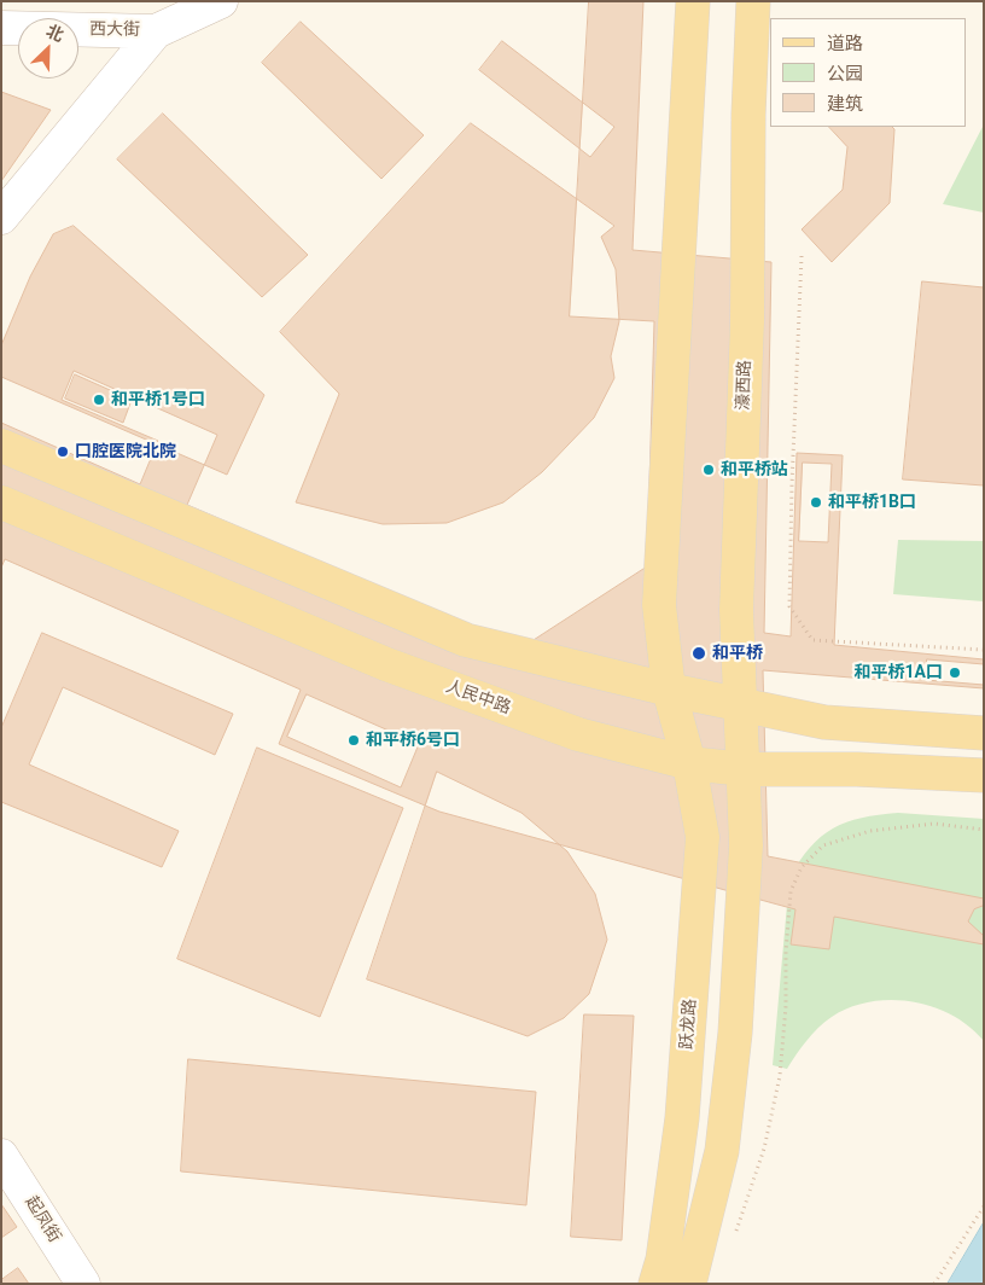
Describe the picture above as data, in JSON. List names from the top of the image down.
{
  "streets": {
    "main road": ["濠西路", "人民中路", "跃龙路"],
    "street": ["西大街", "起凤街"]
  },
  "crossings": [
    ["濠西路", "人民中路"],
    ["人民中路", "跃龙路"]
  ],
  "places": [
    "和平桥1号口",
    "口腔医院北院",
    "和平桥站",
    "和平桥1B口",
    "和平桥",
    "和平桥1A口",
    "和平桥6号口"
  ],
  "legend": ["道路", "公园", "建筑"],
  "north": "top right"
}
